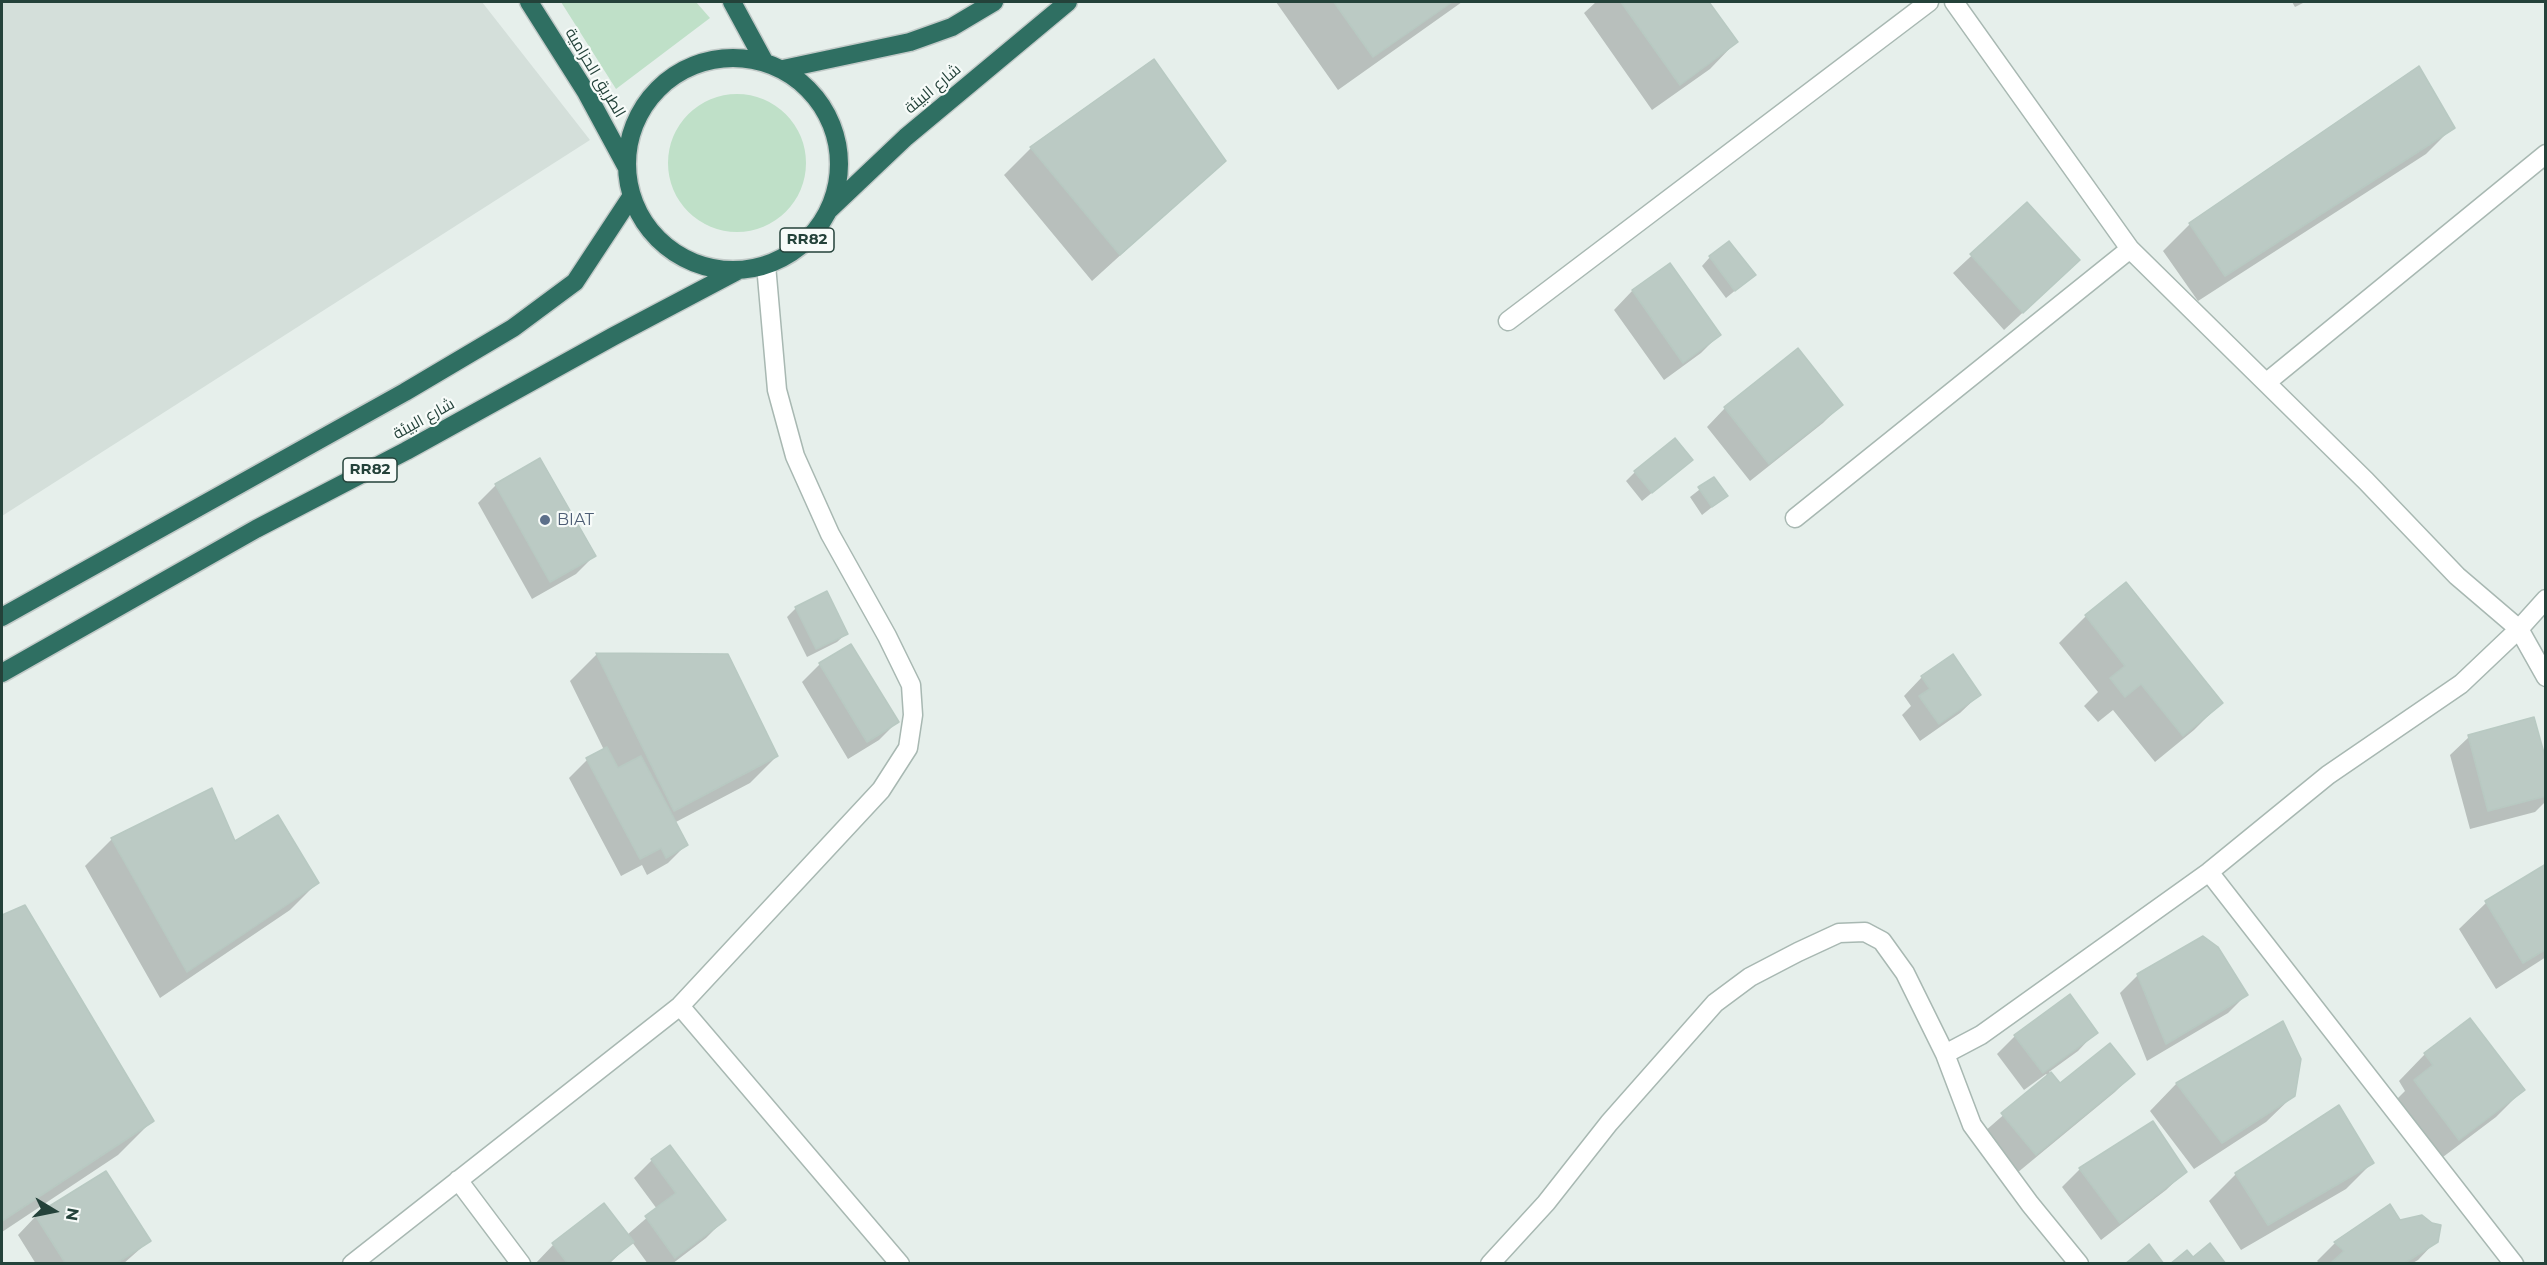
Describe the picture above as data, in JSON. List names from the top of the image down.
{
  "streets": {
    "highway": ["الطريق الحزامية", "شارع البيئة", "RR82"]
  },
  "crossings": [
    ["الطريق الحزامية", "شارع البيئة"],
    ["الطريق الحزامية", "RR82"],
    ["شارع البيئة", "RR82"]
  ],
  "places": ["BIAT"],
  "north": "right"
}
